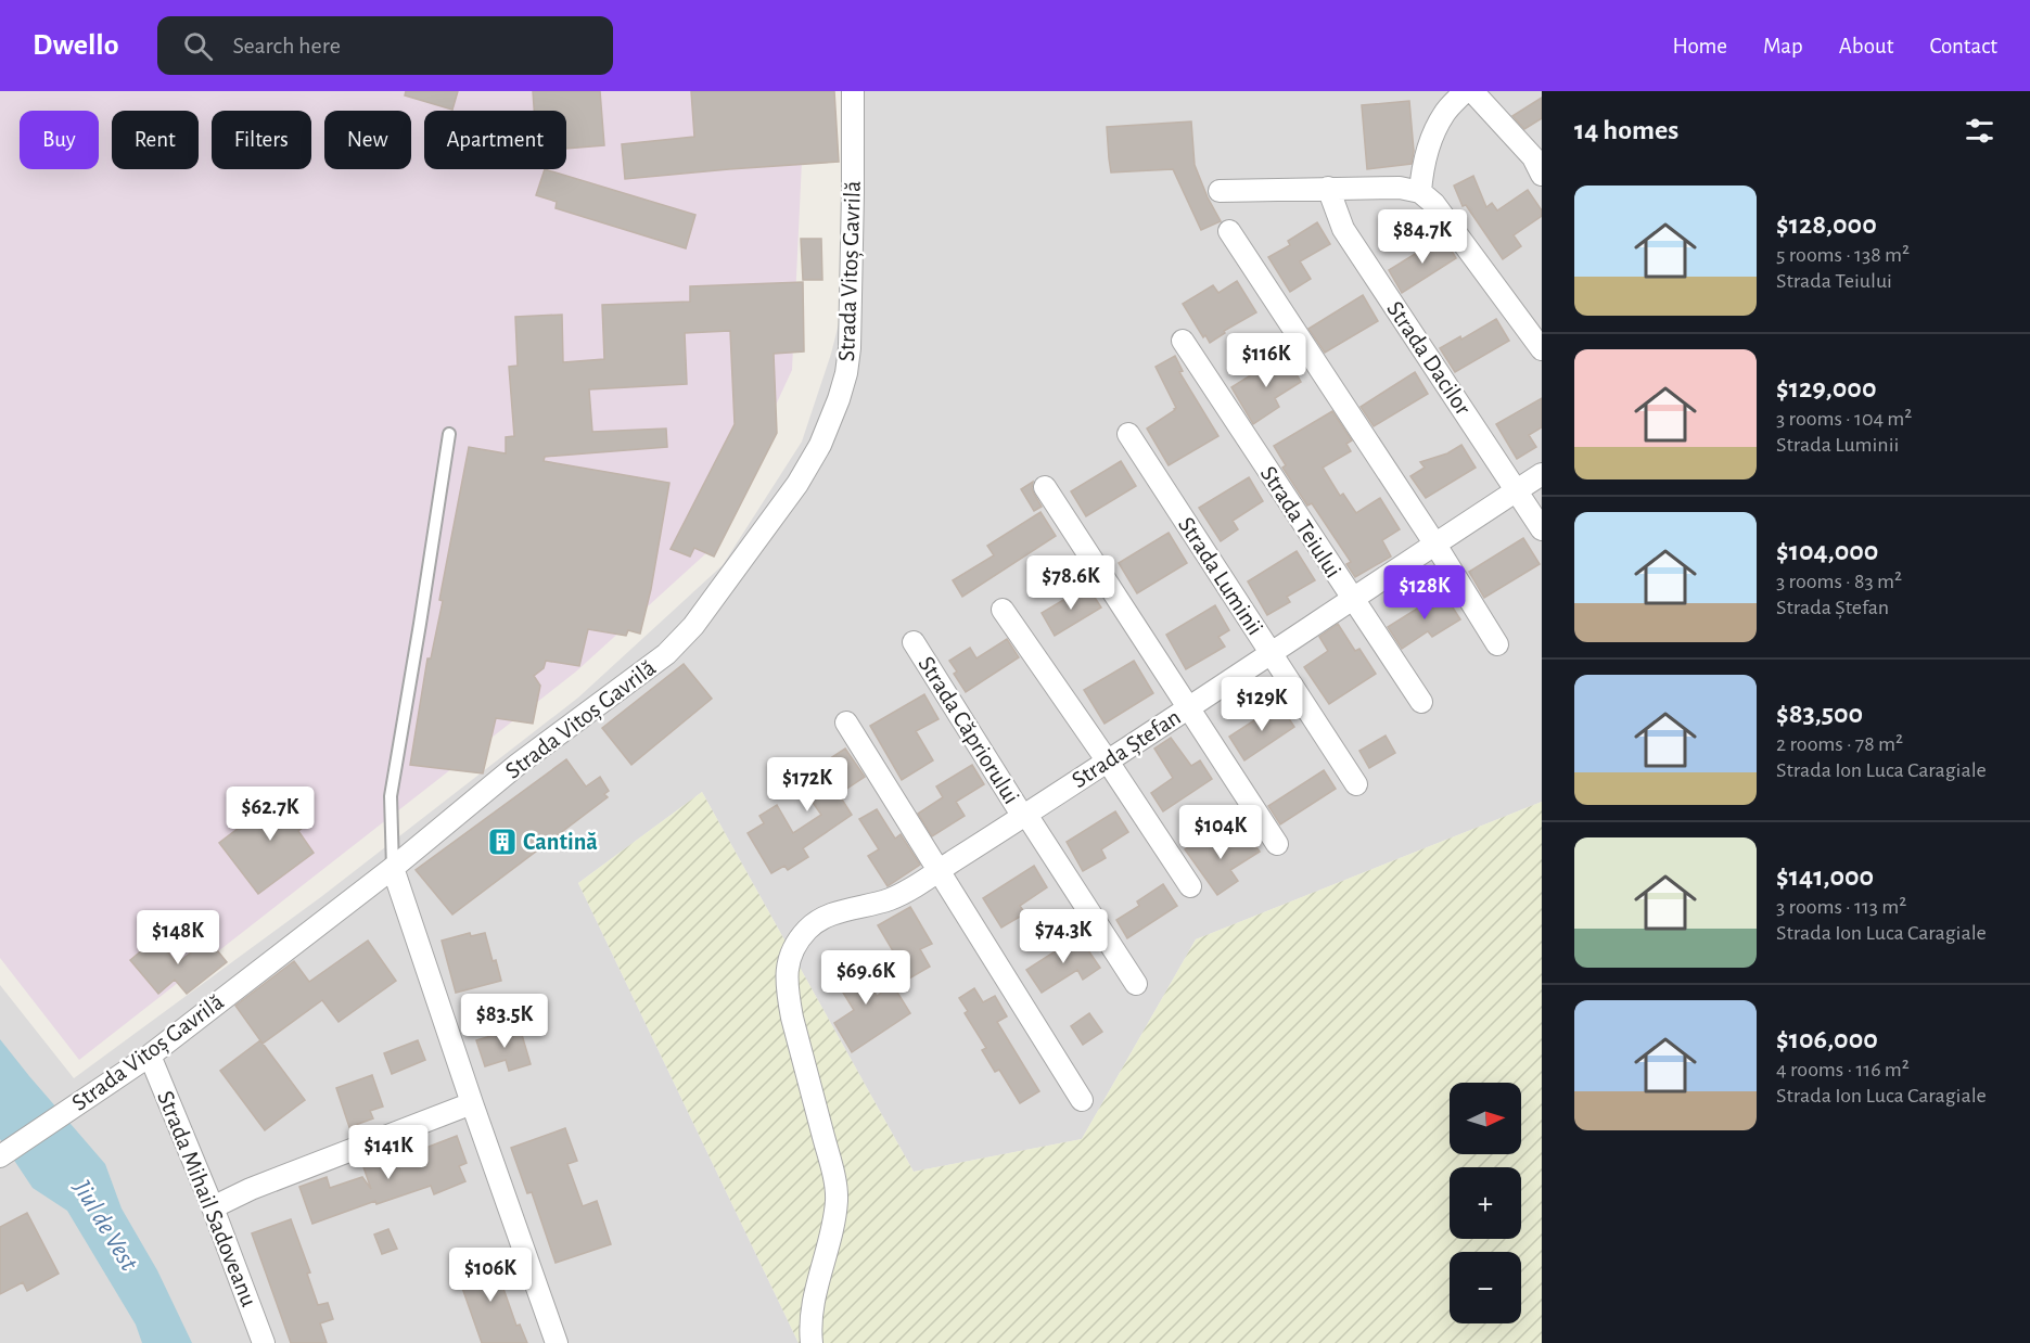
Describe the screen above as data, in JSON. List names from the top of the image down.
{
  "streets": {
    "street": [
      "Strada Vitoș Gavrilă",
      "Strada Dacilor",
      "Strada Teiului",
      "Strada Luminii",
      "Strada Căpriorului",
      "Strada Ștefan",
      "Strada Mihail Sadoveanu"
    ]
  },
  "crossings": [
    ["Strada Vitoș Gavrilă", "Strada Mihail Sadoveanu"],
    ["Strada Dacilor", "Strada Ștefan"],
    ["Strada Teiului", "Strada Ștefan"],
    ["Strada Luminii", "Strada Ștefan"],
    ["Strada Căpriorului", "Strada Ștefan"]
  ],
  "water": ["Jiul de Vest"],
  "places": {
    "building": ["Cantină"]
  },
  "north": "right",
  "page": {
    "header": "Dwello",
    "search": "Search here",
    "nav": [
      "Home",
      "Map",
      "About",
      "Contact"
    ],
    "heading": "14 homes",
    "chip": [
      "Buy",
      "Rent",
      "Filters",
      "New",
      "Apartment"
    ],
    "list": [
      {
        "name": "$128,000",
        "note": "5 rooms · 138 m² · Strada Teiului"
      },
      {
        "name": "$129,000",
        "note": "3 rooms · 104 m² · Strada Luminii"
      },
      {
        "name": "$104,000",
        "note": "3 rooms · 83 m² · Strada Ștefan"
      },
      {
        "name": "$83,500",
        "note": "2 rooms · 78 m² · Strada Ion Luca Caragiale"
      },
      {
        "name": "$141,000",
        "note": "3 rooms · 113 m² · Strada Ion Luca Caragiale"
      },
      {
        "name": "$106,000",
        "note": "4 rooms · 116 m² · Strada Ion Luca Caragiale"
      }
    ],
    "price": [
      "$84.7K",
      "$116K",
      "$78.6K",
      "$128K",
      "$129K",
      "$172K",
      "$62.7K",
      "$104K",
      "$74.3K",
      "$148K",
      "$69.6K",
      "$83.5K",
      "$141K",
      "$106K"
    ],
    "map_buttons": ["+", "−"]
  }
}
